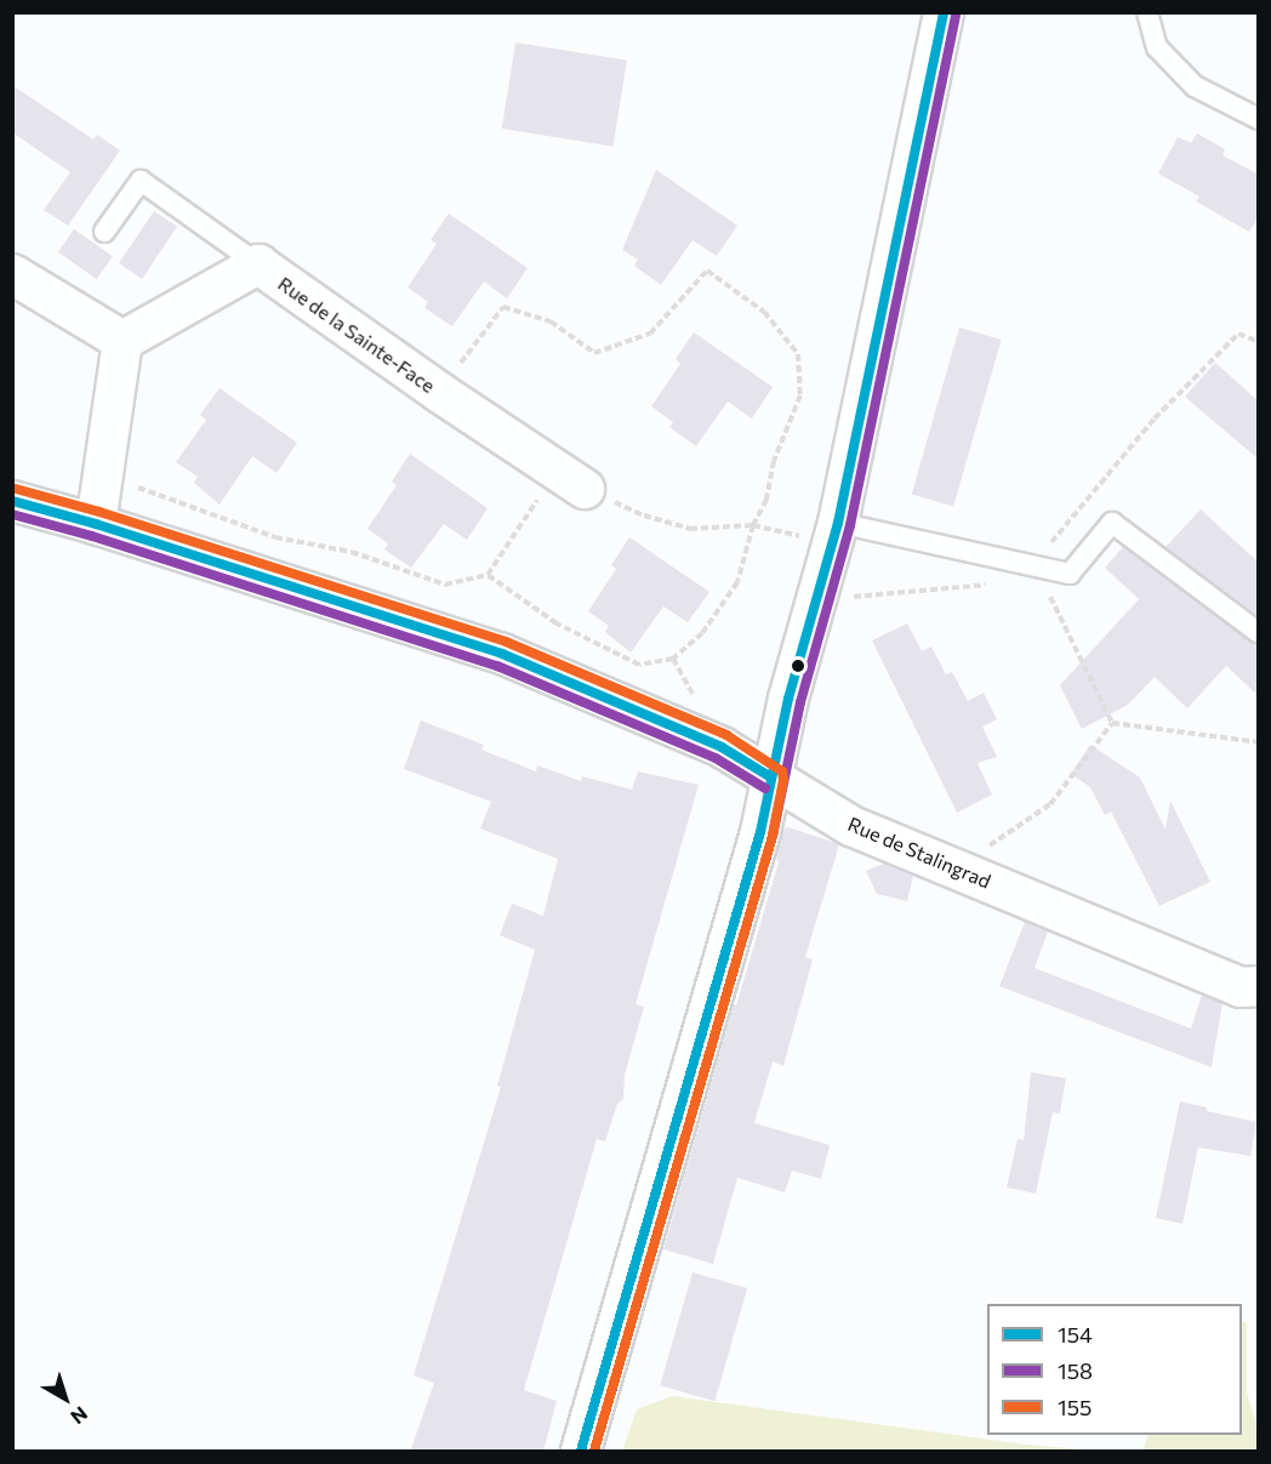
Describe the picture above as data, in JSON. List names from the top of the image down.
{
  "streets": {
    "street": ["Rue de la Sainte-Face", "Rue de Stalingrad"]
  },
  "lines": ["transit line 154", "transit line 158", "transit line 155"],
  "legend": ["154", "158", "155"],
  "north": "bottom right"
}
